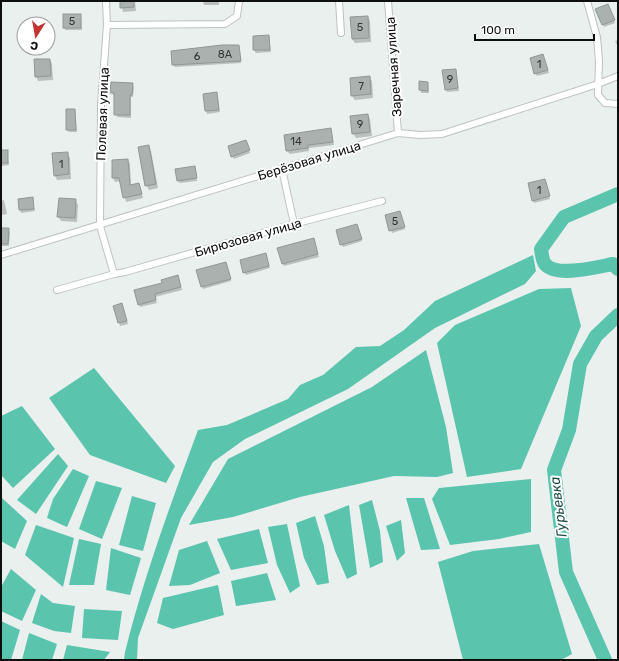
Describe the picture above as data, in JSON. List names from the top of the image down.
{
  "streets": {
    "street": [
      "Заречная улица",
      "Полевая улица",
      "Берёзовая улица",
      "Бирюзовая улица"
    ]
  },
  "crossings": [
    ["Заречная улица", "Берёзовая улица"],
    ["Полевая улица", "Берёзовая улица"]
  ],
  "water": ["Гурьевка"],
  "house_numbers": [
    "5",
    "5",
    "8А",
    "6",
    "1",
    "9",
    "7",
    "9",
    "14",
    "1",
    "1",
    "5"
  ],
  "scale_bar": "100 m",
  "north": "bottom"
}
